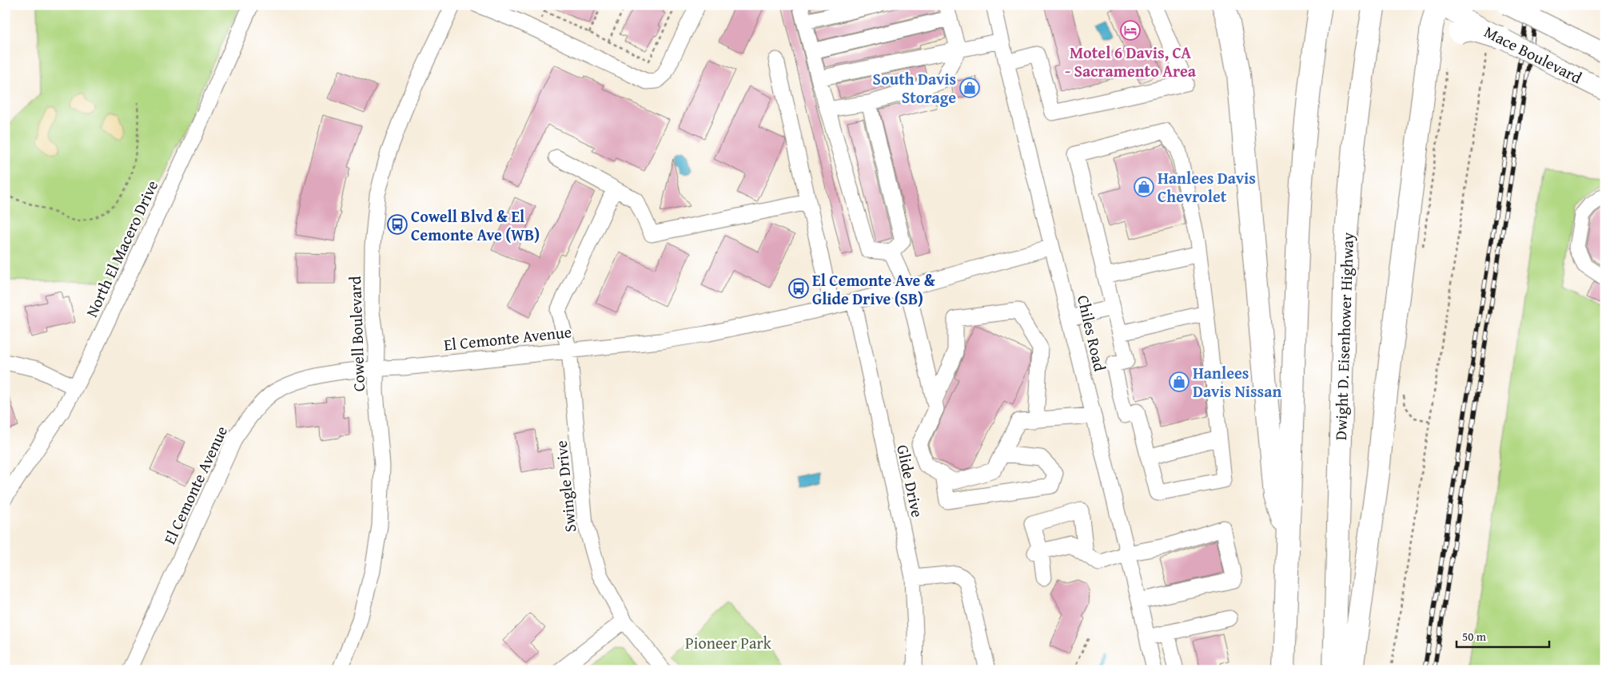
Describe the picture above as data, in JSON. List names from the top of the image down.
{
  "streets": {
    "highway": ["Dwight D. Eisenhower Highway"],
    "main road": ["Mace Boulevard"],
    "street": [
      "North El Macero Drive",
      "Chiles Road",
      "Cowell Boulevard",
      "El Cemonte Avenue",
      "Glide Drive",
      "Swingle Drive"
    ]
  },
  "crossings": [
    ["Chiles Road", "El Cemonte Avenue"],
    ["Cowell Boulevard", "El Cemonte Avenue"],
    ["El Cemonte Avenue", "Glide Drive"],
    ["El Cemonte Avenue", "Swingle Drive"]
  ],
  "parks": ["Pioneer Park"],
  "places": {
    "hotel": ["Motel 6 Davis, CA - Sacramento Area"],
    "shop": ["South Davis Storage", "Hanlees Davis Chevrolet", "Hanlees Davis Nissan"],
    "bus stop": ["Cowell Blvd & El Cemonte Ave (WB)", "El Cemonte Ave & Glide Drive (SB)"]
  },
  "scale_bar": "50 m"
}
